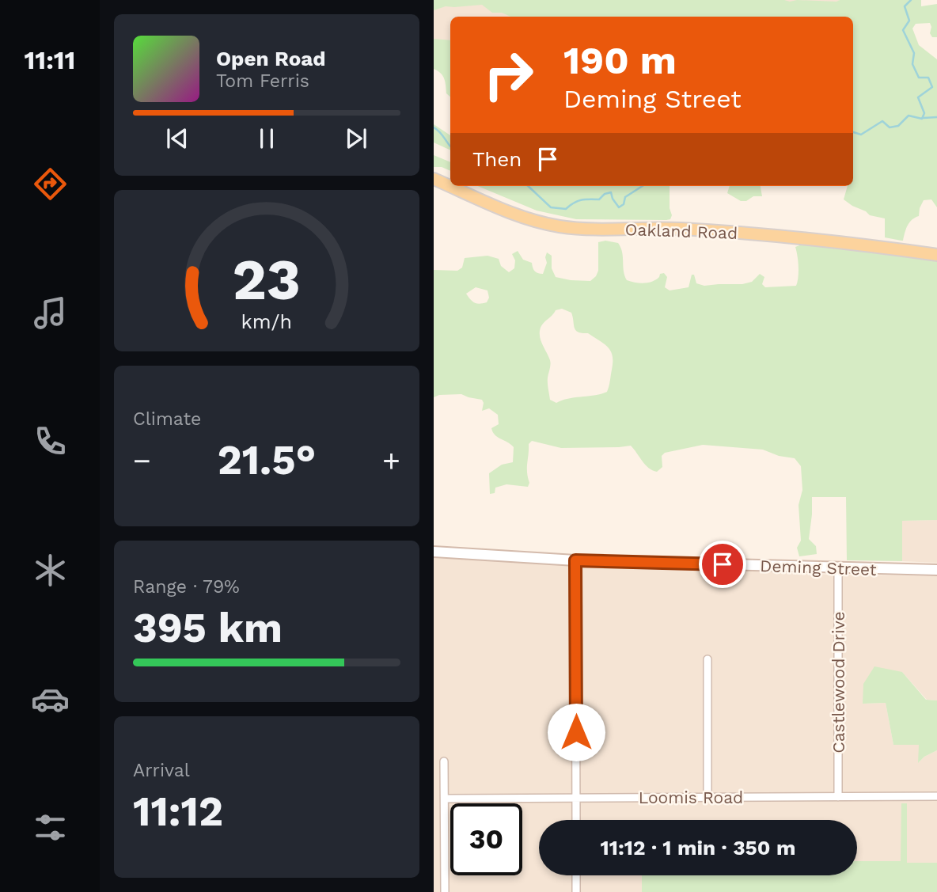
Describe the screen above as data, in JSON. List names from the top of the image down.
{
  "streets": {
    "main road": ["Oakland Road"],
    "street": ["Deming Street", "Castlewood Drive", "Loomis Road"]
  },
  "crossings": [
    ["Deming Street", "Castlewood Drive"],
    ["Castlewood Drive", "Loomis Road"]
  ],
  "page": {
    "tabs": "11:11",
    "turn": ["190 m", "Deming Street"],
    "song": ["Open Road", "Tom Ferris"],
    "then": "Then",
    "tile": [
      "Climate",
      ["Range · 79%", "395 km"],
      ["Arrival", "11:12"]
    ],
    "heat": ["−", "21.5°", "+"],
    "limit": "30",
    "trip": "11:12 · 1 min · 350 m",
    "gauge": ["23", "km/h"]
  }
}
